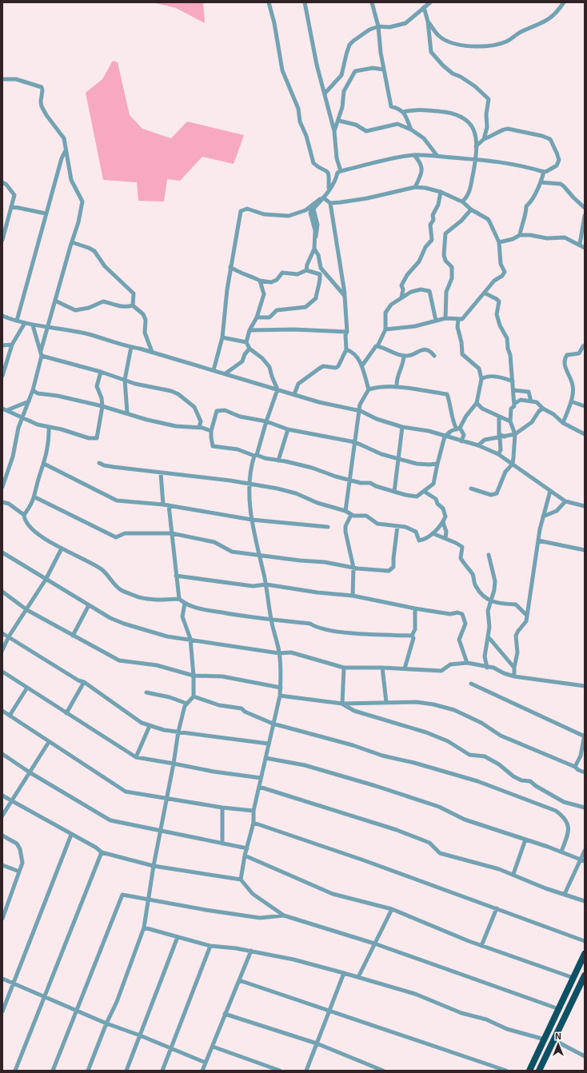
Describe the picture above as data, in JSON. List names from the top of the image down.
{
  "north": "top"
}
